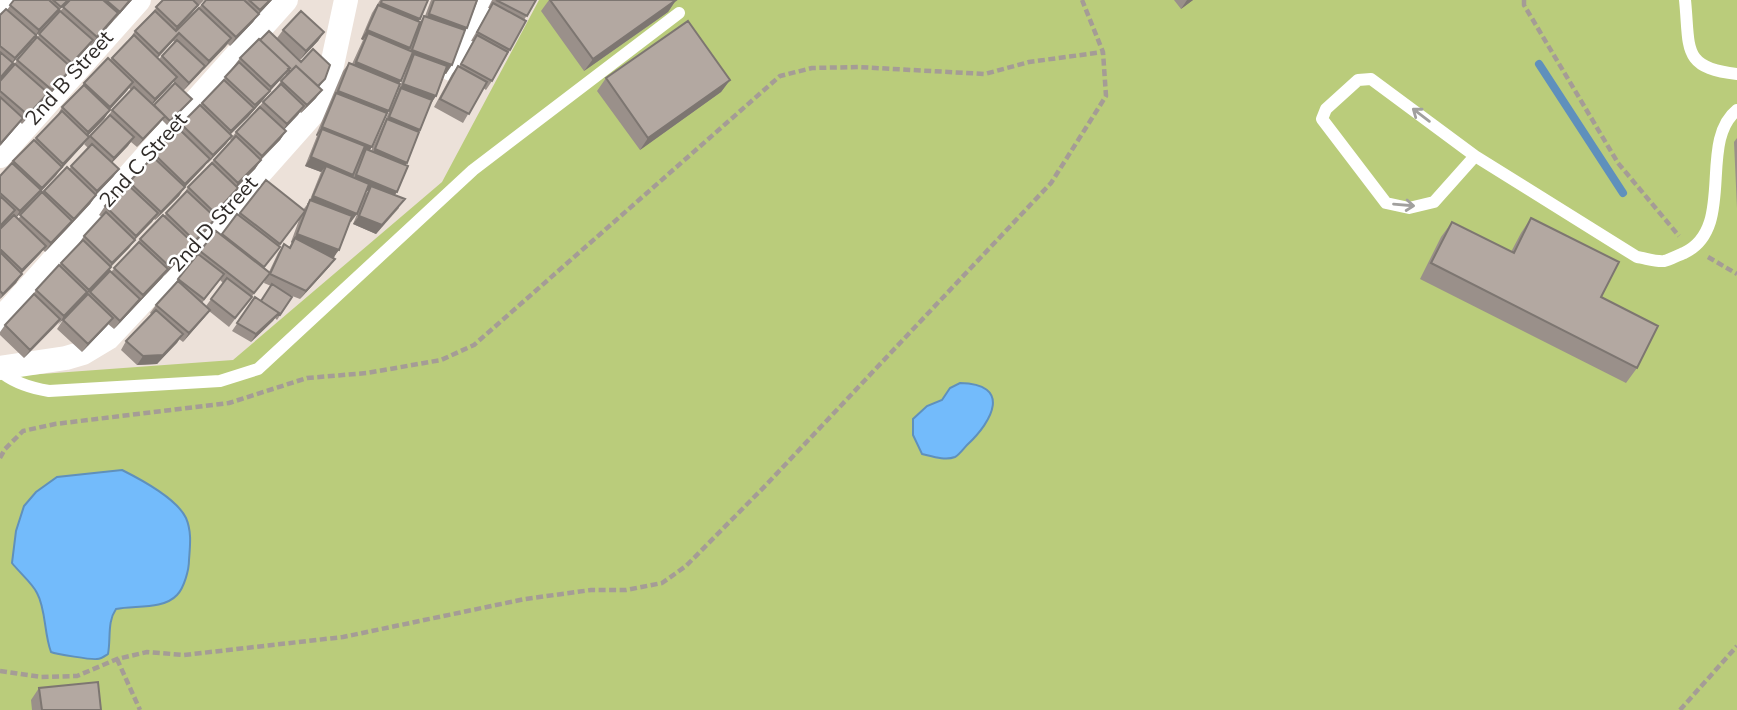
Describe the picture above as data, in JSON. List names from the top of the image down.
{
  "streets": {
    "street": ["2nd B Street", "2nd C Street", "2nd D Street"]
  }
}
